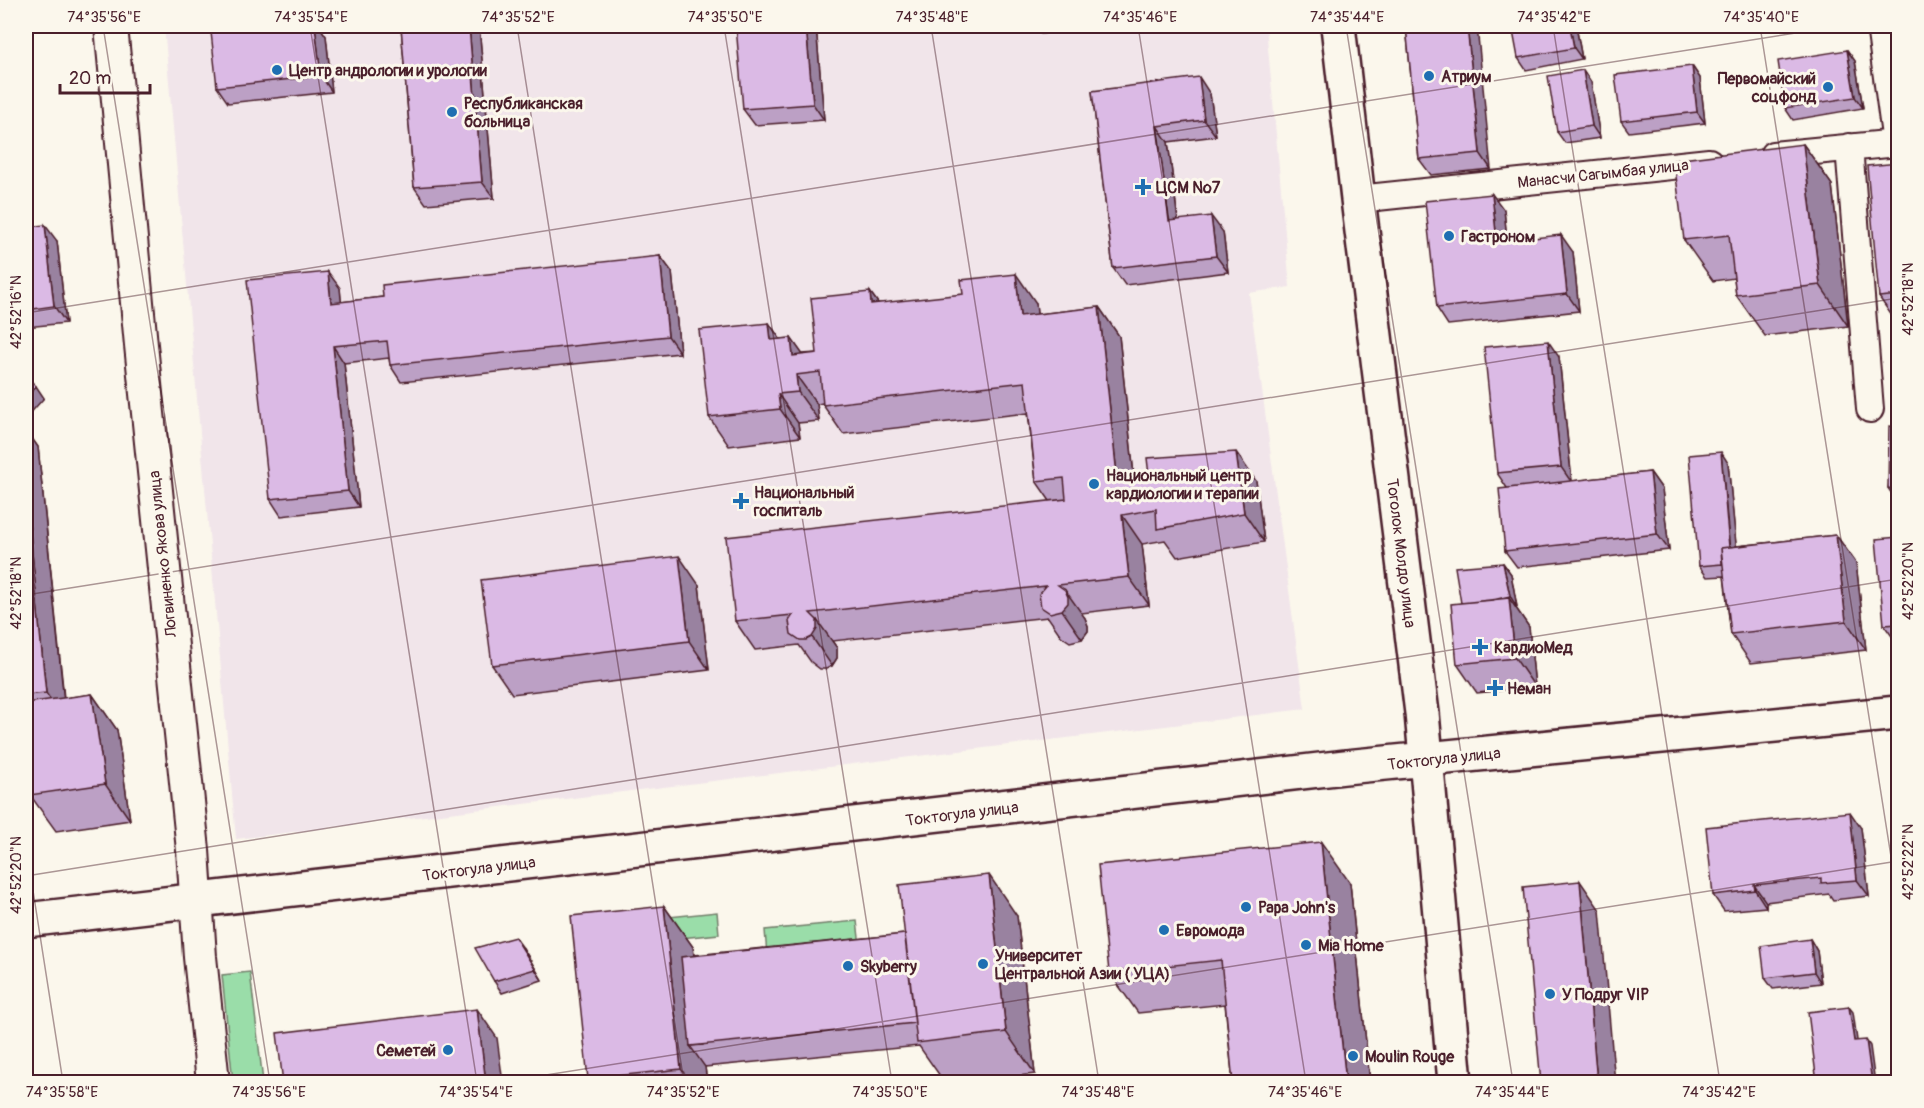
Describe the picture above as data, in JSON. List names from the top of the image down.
{
  "streets": {
    "main road": ["Тоголок Молдо улица", "Токтогула улица"],
    "street": ["Манасчи Сагымбая улица", "Логвиненко Якова улица"]
  },
  "crossings": [
    ["Манасчи Сагымбая улица", "Тоголок Молдо улица"],
    ["Тоголок Молдо улица", "Токтогула улица"],
    ["Логвиненко Якова улица", "Токтогула улица"]
  ],
  "places": {
    "other": [
      "Центр андрологии и урологии",
      "Атриум",
      "Первомайский соцфонд",
      "Республиканская больница",
      "Гастроном",
      "Национальный центр кардиологии и терапии",
      "Papa John's",
      "Евромода",
      "Mia Home",
      "Университет Центральной Азии ( УЦА)",
      "Skyberry",
      "У Подруг VIP",
      "Семетей",
      "Moulin Rouge"
    ],
    "health": [
      "ЦСМ №7",
      "Национальный госпиталь",
      "КардиоМед",
      "Неман"
    ]
  },
  "scale_bar": "20 m",
  "coordinates": [
    "74°35'56\"E",
    "74°35'54\"E",
    "74°35'52\"E",
    "74°35'50\"E",
    "74°35'48\"E",
    "74°35'46\"E",
    "74°35'44\"E",
    "74°35'42\"E",
    "74°35'40\"E",
    "42°52'18\"N",
    "42°52'16\"N",
    "42°52'20\"N",
    "42°52'22\"N",
    "74°35'58\"E"
  ]
}
